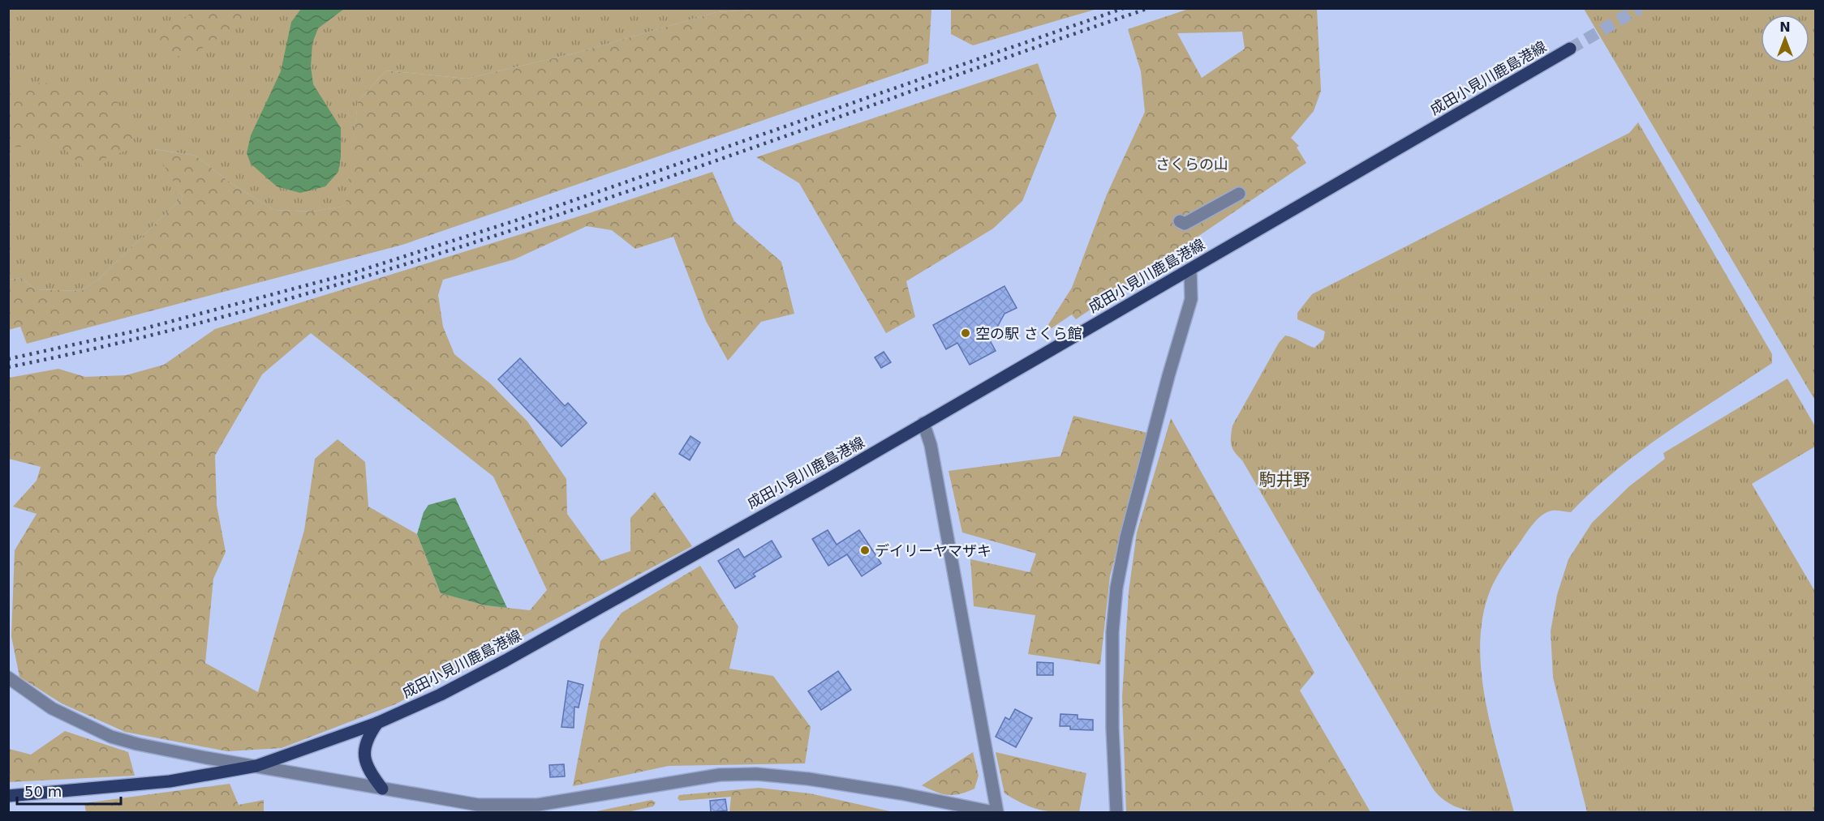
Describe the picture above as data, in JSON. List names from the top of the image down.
{
  "streets": {
    "main road": ["成田小見川鹿島港線"]
  },
  "districts": ["駒井野"],
  "parks": ["さくらの山"],
  "places": ["空の駅 さくら館", "デイリーヤマザキ"],
  "scale_bar": "50 m",
  "north": "top"
}
